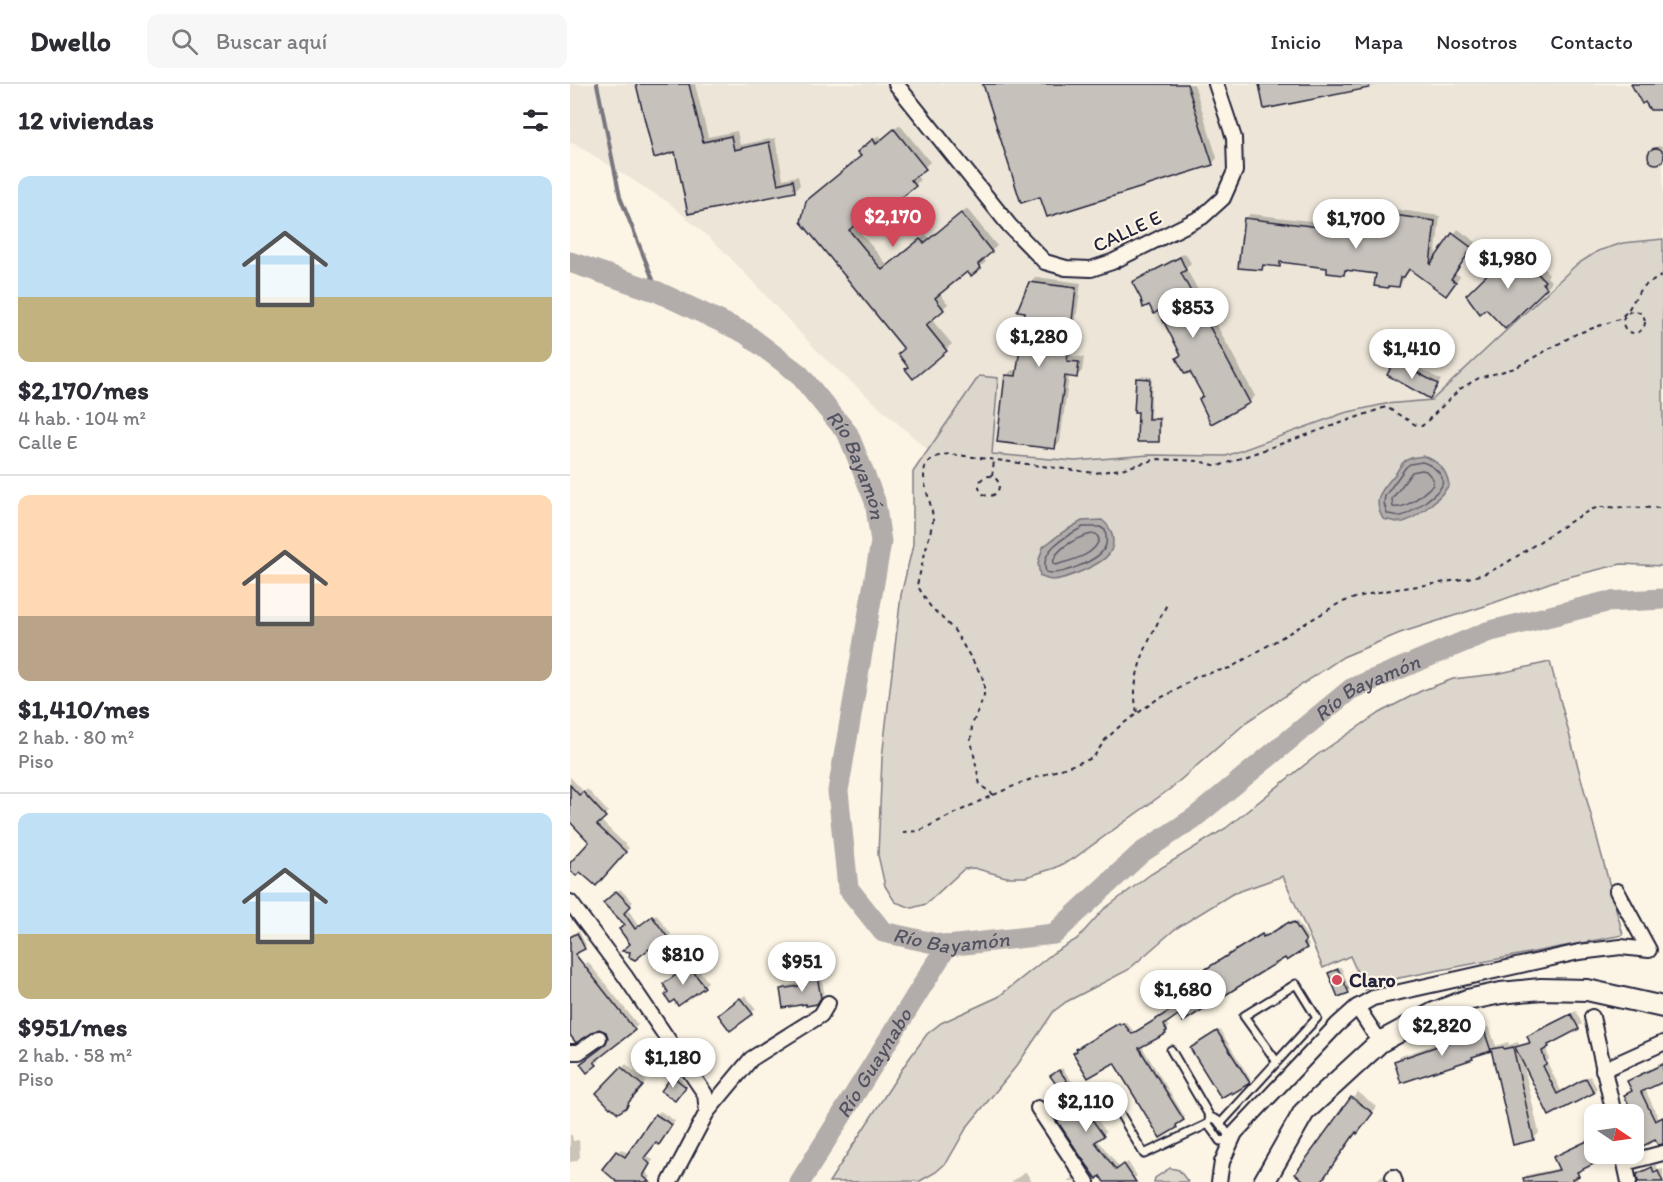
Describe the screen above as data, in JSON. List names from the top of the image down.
{
  "streets": {
    "street": ["CALLE E"]
  },
  "water": ["Río Bayamón", "Río Guaynabo"],
  "places": ["Claro"],
  "north": "right",
  "page": {
    "header": "Dwello",
    "search": "Buscar aquí",
    "nav": [
      "Inicio",
      "Mapa",
      "Nosotros",
      "Contacto"
    ],
    "heading": "12 viviendas",
    "list": [
      {
        "name": "$2,170/mes",
        "note": "4 hab. · 104 m² · Calle E"
      },
      {
        "name": "$1,410/mes",
        "note": "2 hab. · 80 m² · Piso"
      },
      {
        "name": "$951/mes",
        "note": "2 hab. · 58 m² · Piso"
      }
    ],
    "price": [
      "$2,170",
      "$1,700",
      "$1,980",
      "$853",
      "$1,280",
      "$1,410",
      "$810",
      "$951",
      "$1,680",
      "$2,820",
      "$1,180",
      "$2,110"
    ]
  }
}
